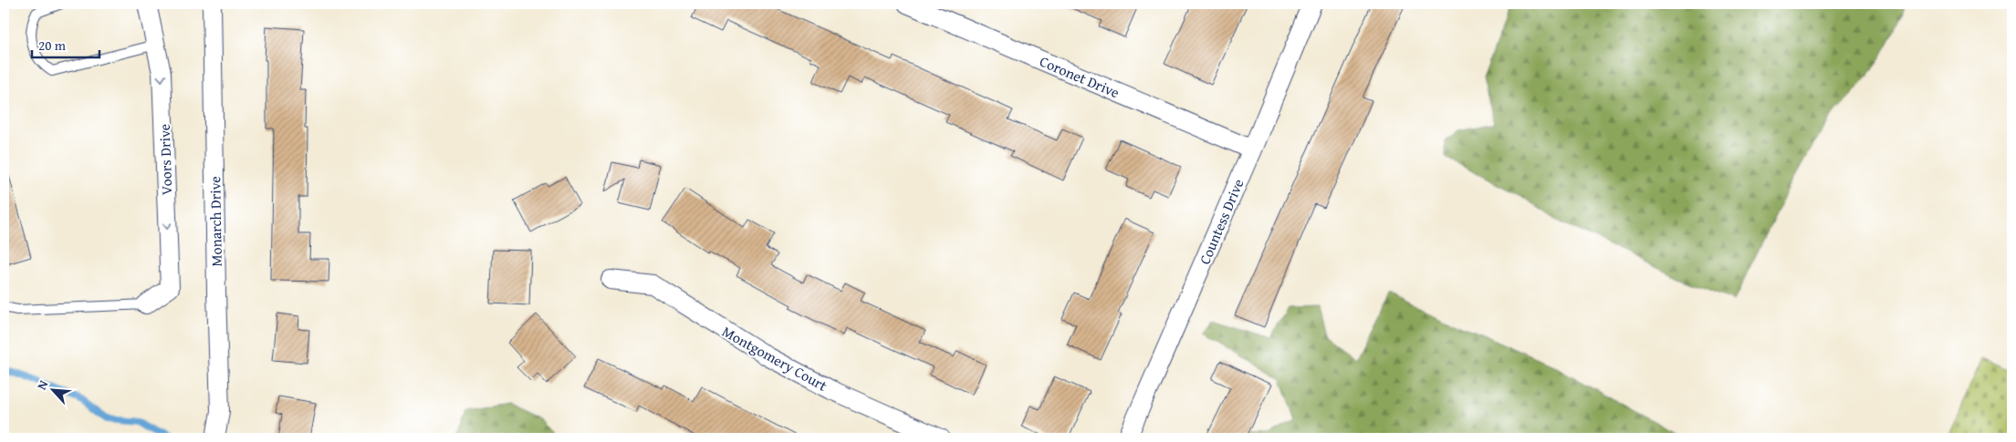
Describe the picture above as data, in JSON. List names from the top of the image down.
{
  "streets": {
    "street": [
      "Coronet Drive",
      "Voors Drive",
      "Monarch Drive",
      "Countess Drive",
      "Montgomery Court"
    ]
  },
  "crossings": [
    ["Coronet Drive", "Countess Drive"]
  ],
  "one_way": ["Voors Drive"],
  "scale_bar": "20 m",
  "north": "top left"
}
